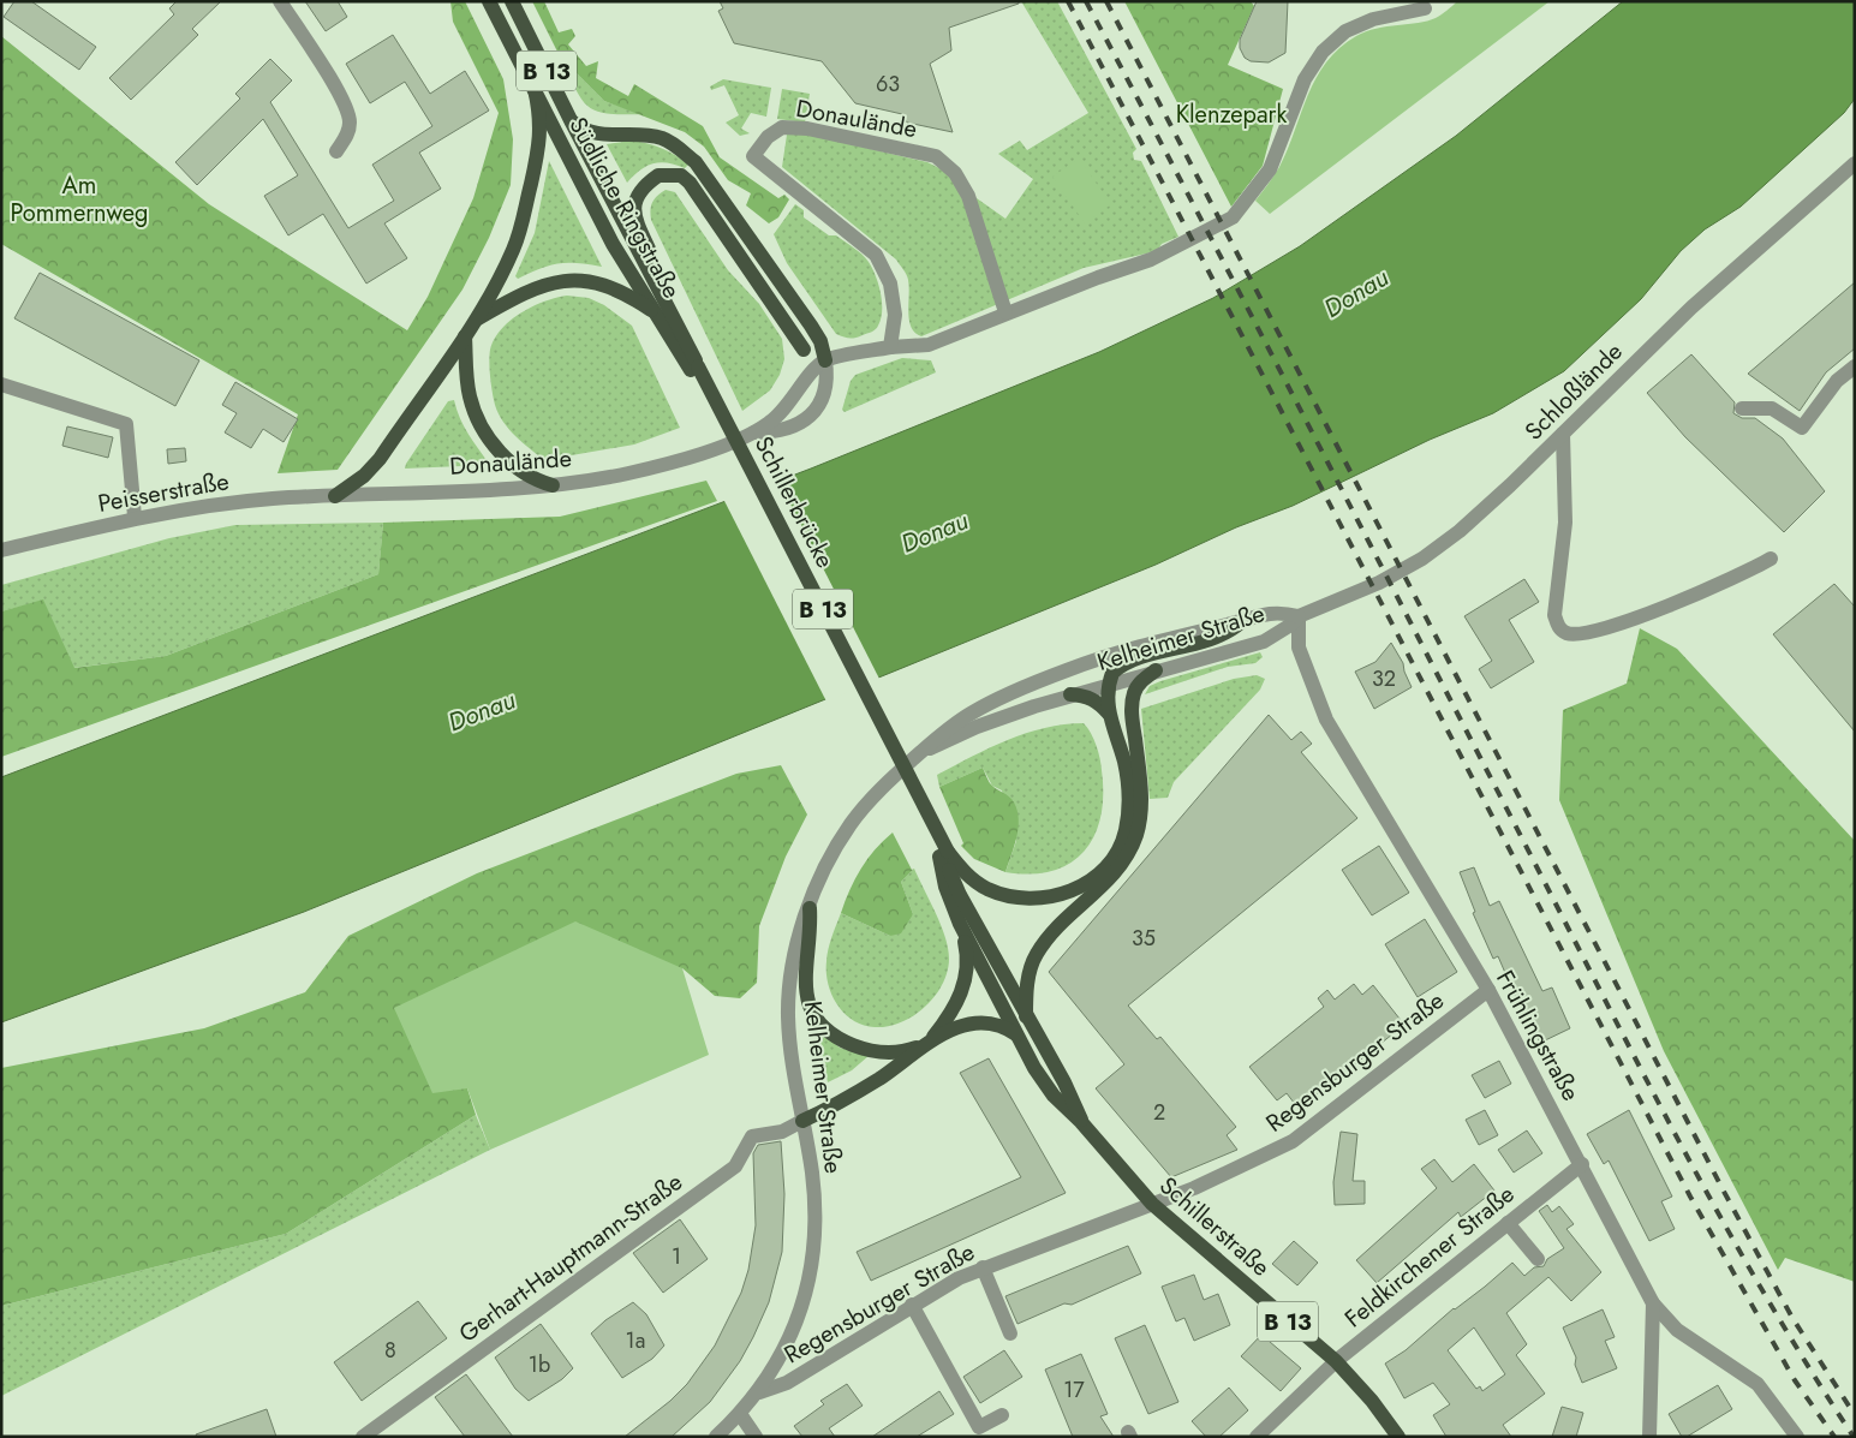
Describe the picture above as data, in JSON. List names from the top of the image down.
{
  "streets": {
    "main road": [
      "B 13",
      "Südliche Ringstraße",
      "Schillerbrücke",
      "Schillerstraße"
    ],
    "street": [
      "Donaulände",
      "Schloßlände",
      "Peisserstraße",
      "Kelheimer Straße",
      "Frühlingstraße",
      "Regensburger Straße",
      "Feldkirchener Straße",
      "Gerhart-Hauptmann-Straße"
    ]
  },
  "crossings": [
    ["Donaulände", "Peisserstraße"],
    ["Südliche Ringstraße", "Schillerbrücke"],
    ["Schloßlände", "Kelheimer Straße"],
    ["Schloßlände", "Frühlingstraße"],
    ["Schillerbrücke", "Schillerstraße"],
    ["Kelheimer Straße", "Frühlingstraße"],
    ["Kelheimer Straße", "Regensburger Straße"],
    ["Kelheimer Straße", "Gerhart-Hauptmann-Straße"],
    ["Frühlingstraße", "Regensburger Straße"],
    ["Frühlingstraße", "Feldkirchener Straße"],
    ["Regensburger Straße", "Schillerstraße"],
    ["Schillerstraße", "Feldkirchener Straße"]
  ],
  "water": ["Donau"],
  "parks": ["Klenzepark", "Am Pommernweg"],
  "house_numbers": [
    "63",
    "32",
    "35",
    "2",
    "1",
    "1a",
    "8",
    "1b",
    "17"
  ]
}
